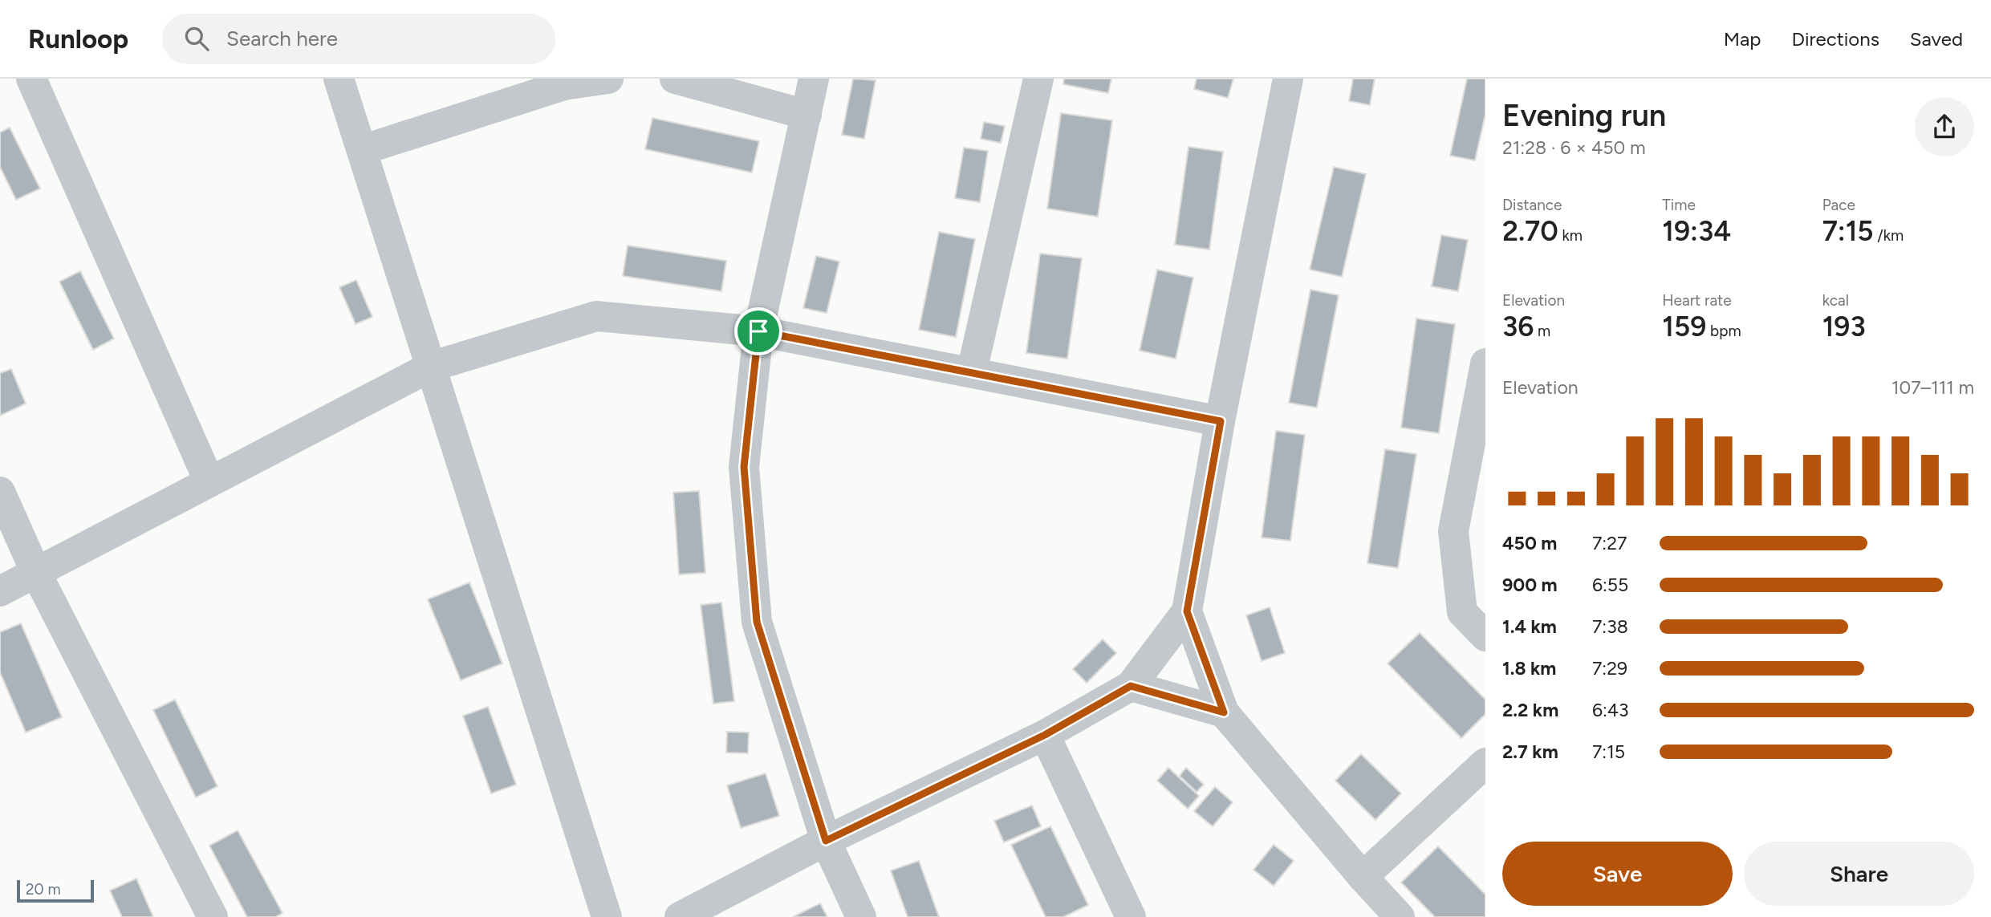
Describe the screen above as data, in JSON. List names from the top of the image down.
{
  "scale_bar": "20 m",
  "page": {
    "header": "Runloop",
    "search": "Search here",
    "nav": ["Map", "Directions", "Saved"],
    "heading": ["Evening run", "21:28 · 6 × 450 m"],
    "stats": [
      ["Distance", "2.70 km"],
      ["Time", "19:34"],
      ["Pace", "7:15 /km"],
      ["Elevation", "36 m"],
      ["Heart rate", "159 bpm"],
      ["kcal", "193"]
    ],
    "chart": ["Elevation", "107–111 m"],
    "list": [
      {
        "name": "450 m",
        "note": "7:27"
      },
      {
        "name": "900 m",
        "note": "6:55"
      },
      {
        "name": "1.4 km",
        "note": "7:38"
      },
      {
        "name": "1.8 km",
        "note": "7:29"
      },
      {
        "name": "2.2 km",
        "note": "6:43"
      },
      {
        "name": "2.7 km",
        "note": "7:15"
      }
    ],
    "buttons": ["Save", "Share"],
    "scale": "20 m"
  }
}
